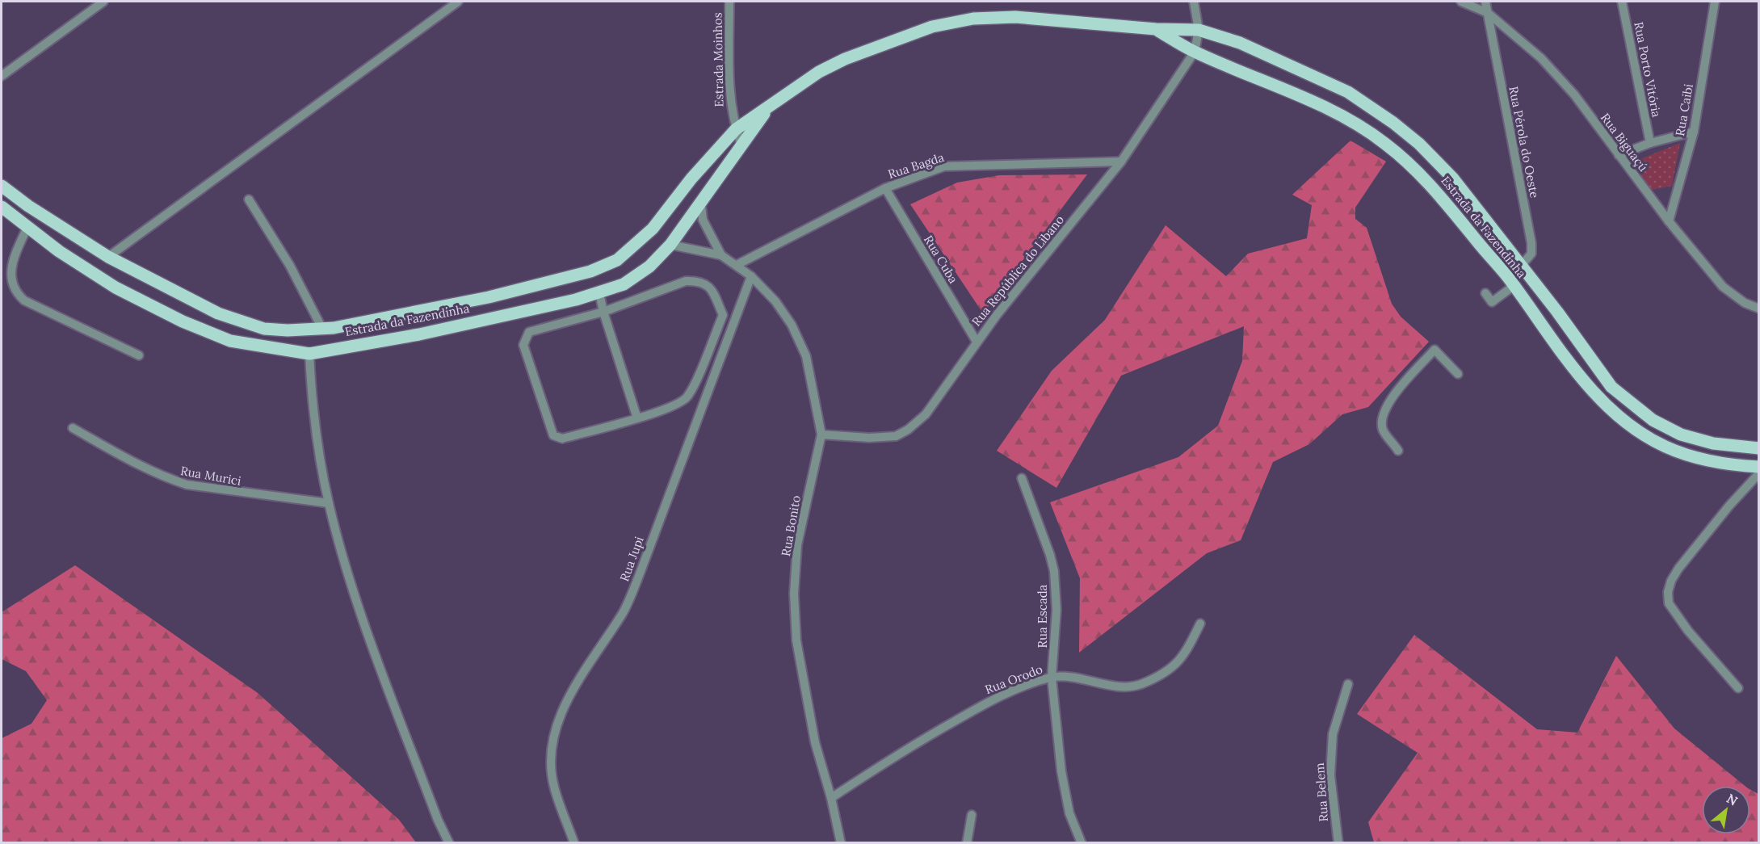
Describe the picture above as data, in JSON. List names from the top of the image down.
{
  "streets": {
    "main road": ["Estrada da Fazendinha"],
    "street": [
      "Estrada Moinhos",
      "Rua Porto Vitória",
      "Rua Caibi",
      "Rua Pérola do Oeste",
      "Rua Biguaçú",
      "Rua Bagda",
      "Rua Cuba",
      "Rua República do Libano",
      "Rua Murici",
      "Rua Bonito",
      "Rua Jupi",
      "Rua Escada",
      "Rua Orodo",
      "Rua Belem"
    ]
  },
  "crossings": [
    ["Estrada Moinhos", "Estrada da Fazendinha"],
    ["Rua Caibi", "Rua Biguaçú"],
    ["Rua Pérola do Oeste", "Rua Biguaçú"],
    ["Rua Pérola do Oeste", "Estrada da Fazendinha"],
    ["Rua Bagda", "Rua Cuba"],
    ["Rua Bagda", "Rua República do Libano"],
    ["Rua Bagda", "Rua Bonito"],
    ["Estrada da Fazendinha", "Rua República do Libano"],
    ["Rua Cuba", "Rua República do Libano"],
    ["Rua República do Libano", "Rua Bonito"],
    ["Rua Bonito", "Rua Jupi"],
    ["Rua Bonito", "Rua Orodo"],
    ["Rua Escada", "Rua Orodo"]
  ],
  "north": "top right"
}
